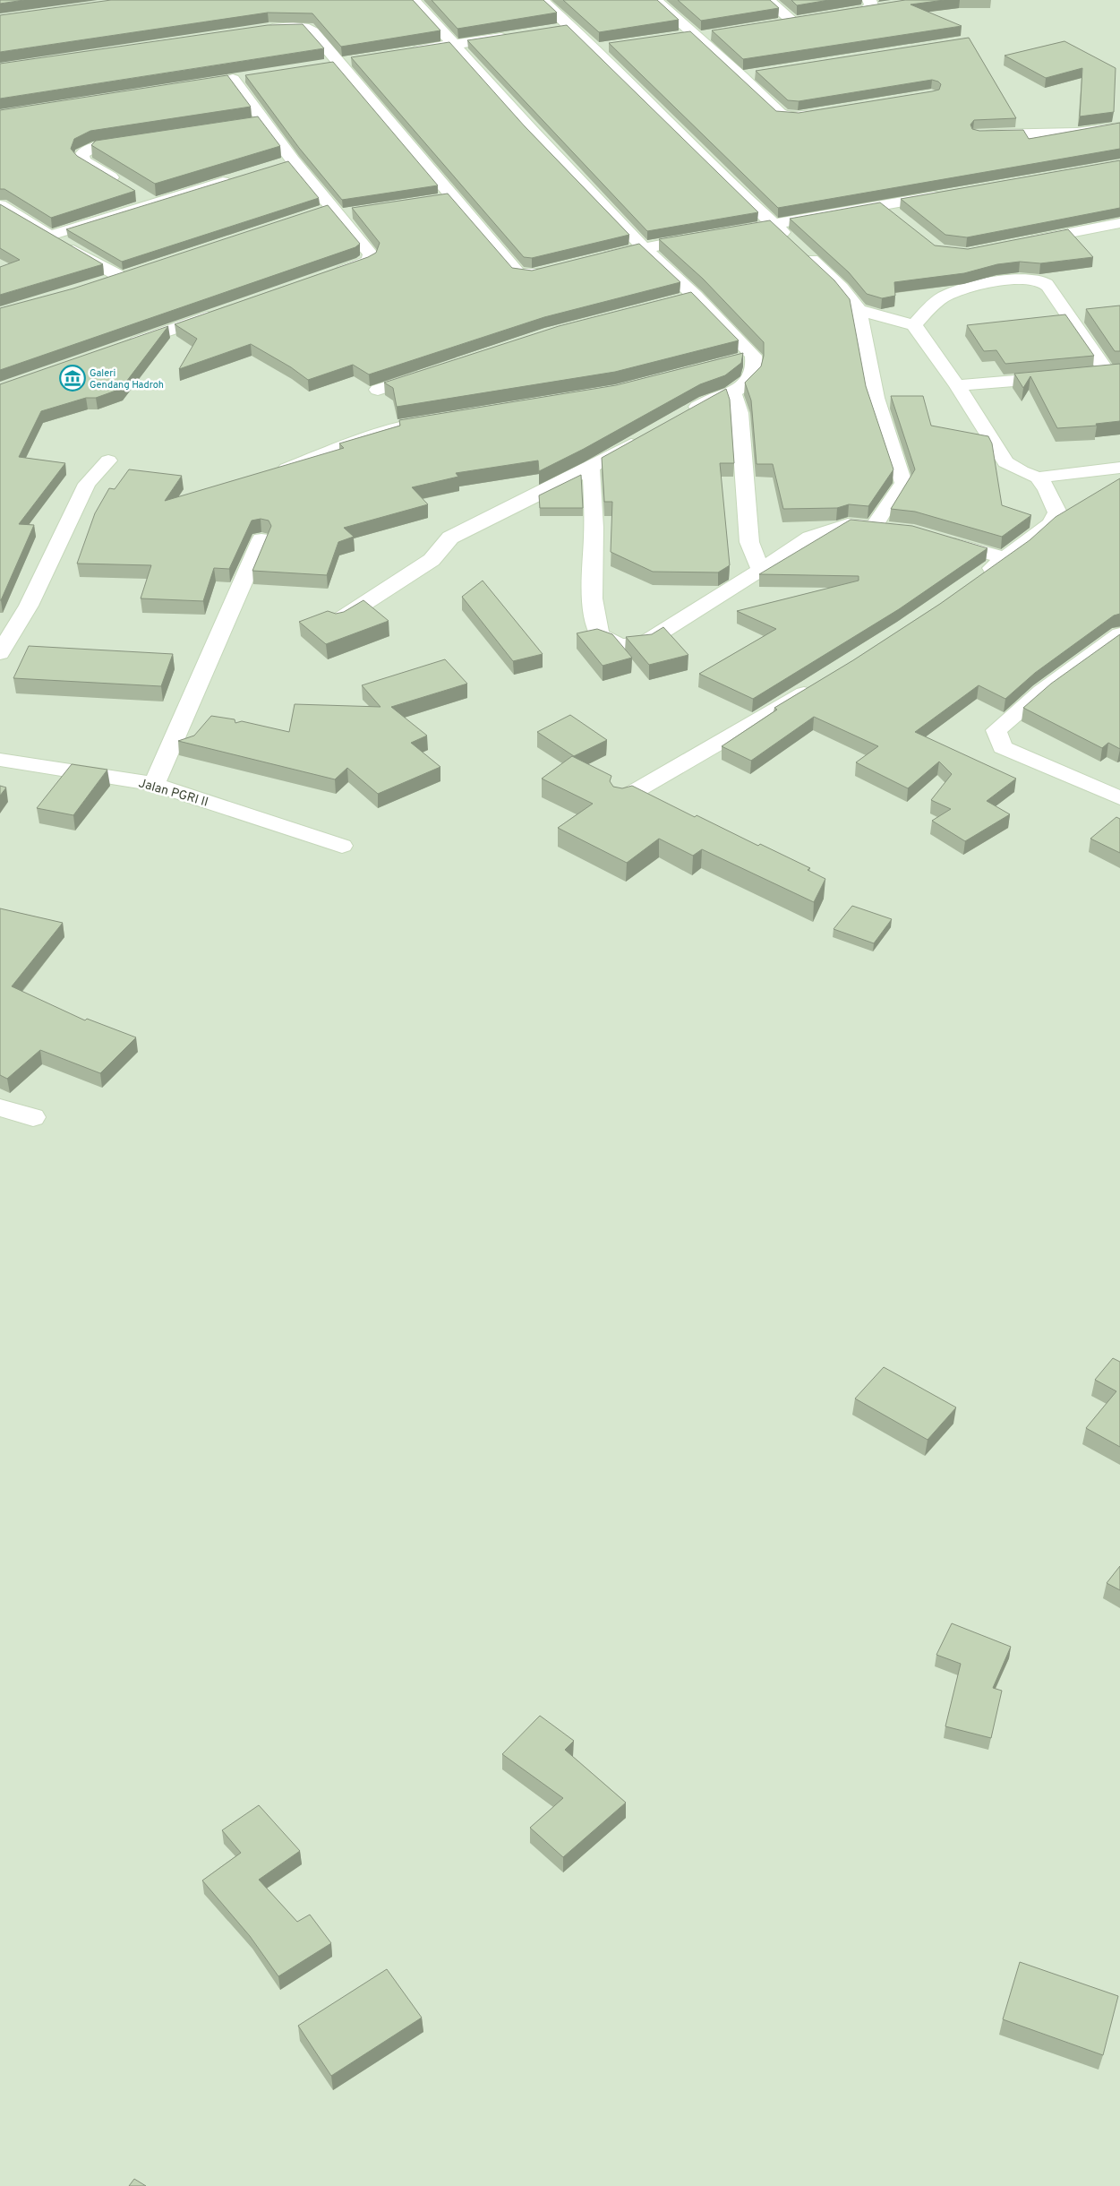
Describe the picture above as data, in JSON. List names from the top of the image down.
{
  "streets": {
    "street": ["Jalan PGRI II"]
  },
  "places": {
    "museum": ["Galeri Gendang Hadroh"]
  }
}
